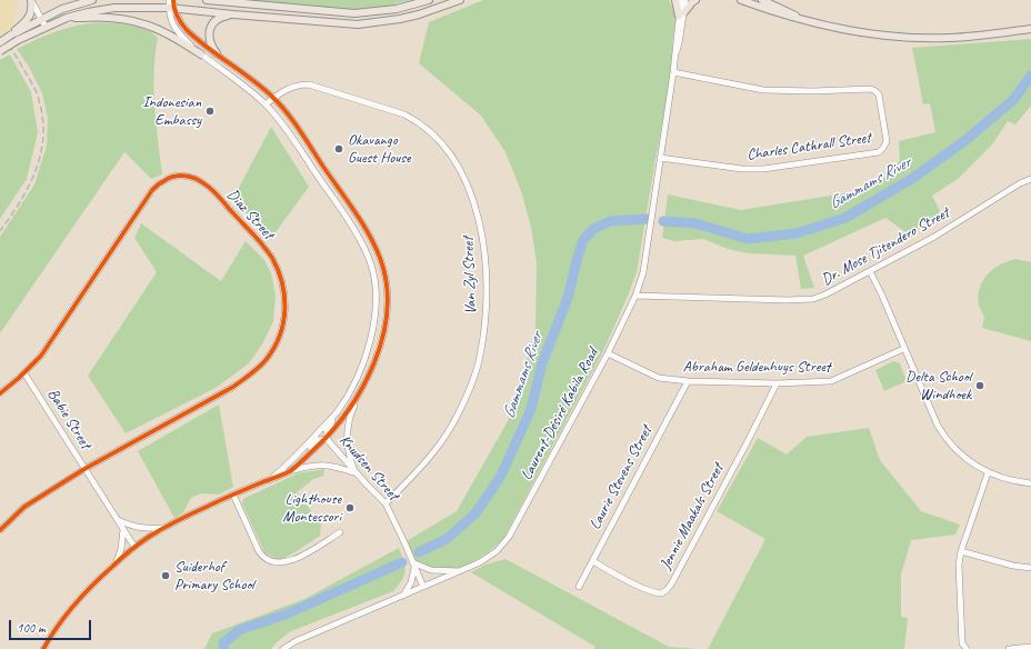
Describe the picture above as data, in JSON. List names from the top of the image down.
{
  "streets": {
    "street": [
      "Charles Cathrall Street",
      "Diaz Street",
      "Dr. Mose Tjitendero Street",
      "Van Zyl Street",
      "Abraham Geldenhuys Street",
      "Laurent-Désiré Kabila Road",
      "Babie Street",
      "Knudsen Street",
      "Laurie Stevens Street",
      "Jennie Maakals Street"
    ]
  },
  "crossings": [
    ["Charles Cathrall Street", "Laurent-Désiré Kabila Road"],
    ["Diaz Street", "Babie Street"],
    ["Dr. Mose Tjitendero Street", "Laurent-Désiré Kabila Road"],
    ["Van Zyl Street", "Knudsen Street"],
    ["Abraham Geldenhuys Street", "Laurent-Désiré Kabila Road"],
    ["Abraham Geldenhuys Street", "Laurie Stevens Street"],
    ["Abraham Geldenhuys Street", "Jennie Maakals Street"],
    ["Laurent-Désiré Kabila Road", "Knudsen Street"],
    ["Laurie Stevens Street", "Jennie Maakals Street"]
  ],
  "water": ["Gammams River"],
  "places": [
    "Indonesian Embassy",
    "Okavango Guest House",
    "Delta School Windhoek",
    "Lighthouse Montessori",
    "Suiderhof Primary School"
  ],
  "scale_bar": "100 m"
}
